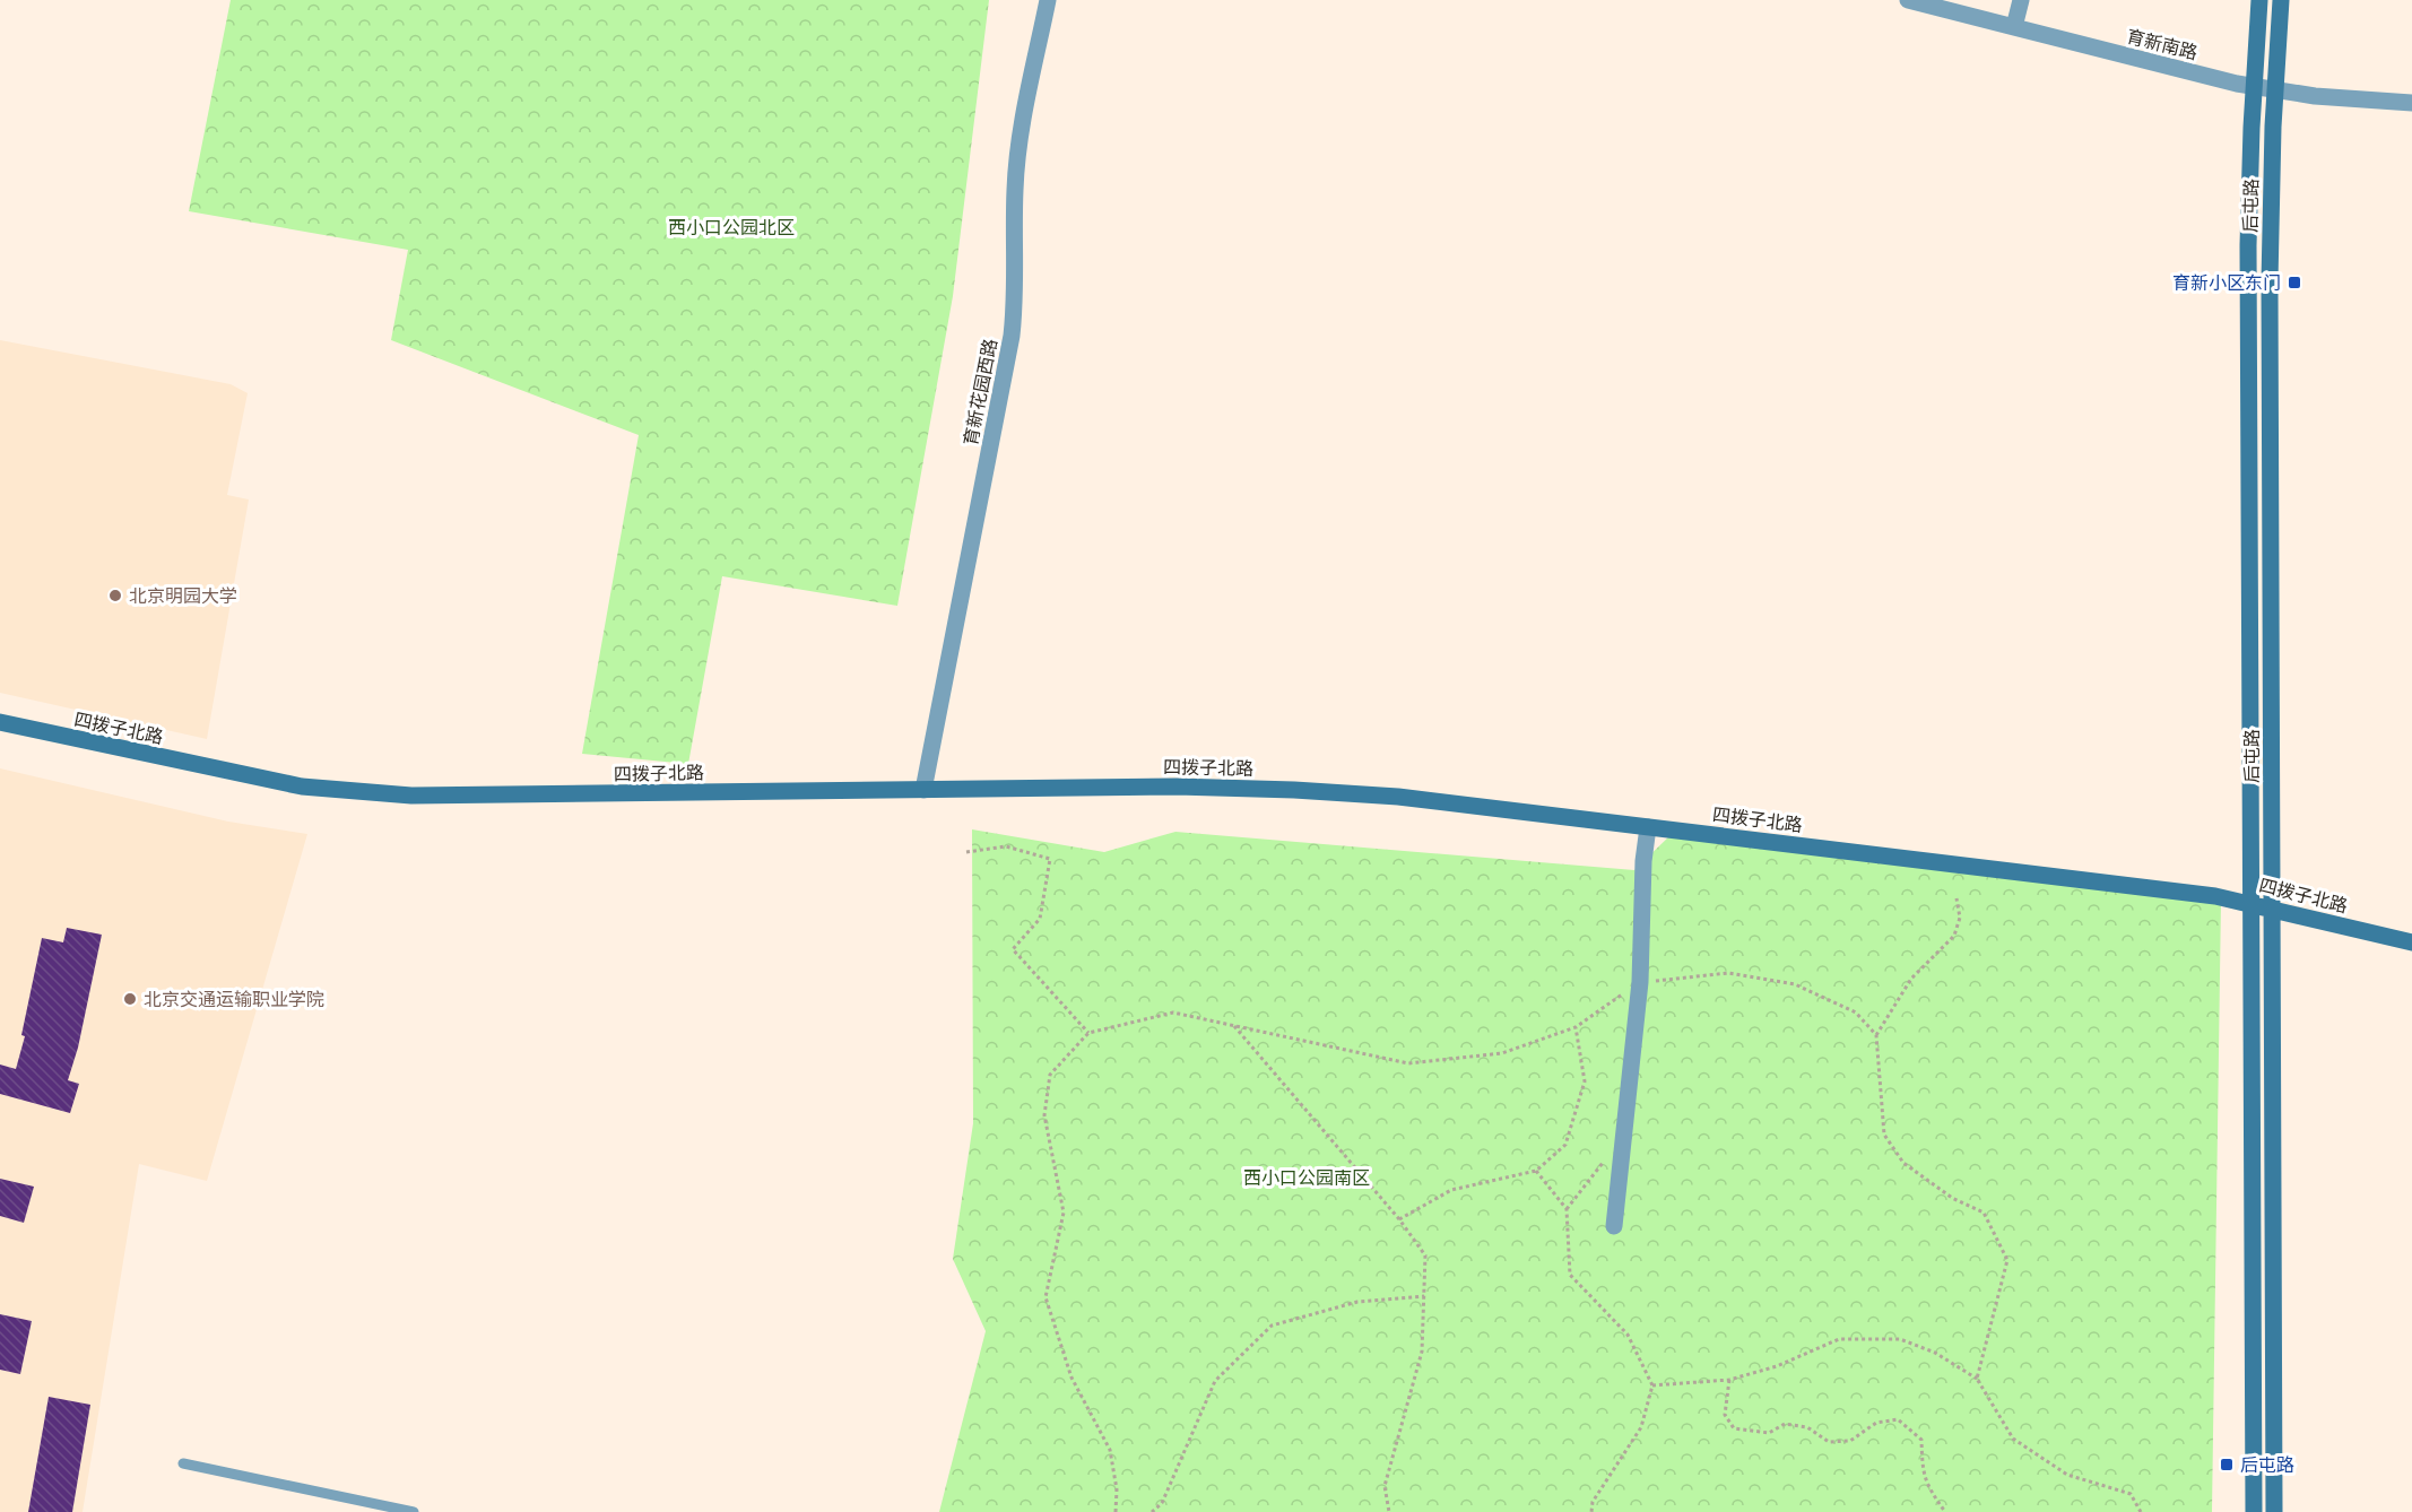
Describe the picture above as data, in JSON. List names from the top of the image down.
{
  "streets": {
    "main road": ["后屯路", "四拨子北路"],
    "street": ["育新南路", "育新花园西路"]
  },
  "crossings": [
    ["育新南路", "后屯路"],
    ["后屯路", "四拨子北路"],
    ["育新花园西路", "四拨子北路"]
  ],
  "parks": ["西小口公园北区", "西小口公园南区"],
  "places": {
    "transit": ["育新小区东门", "后屯路"],
    "other": ["北京明园大学", "北京交通运输职业学院"]
  }
}
